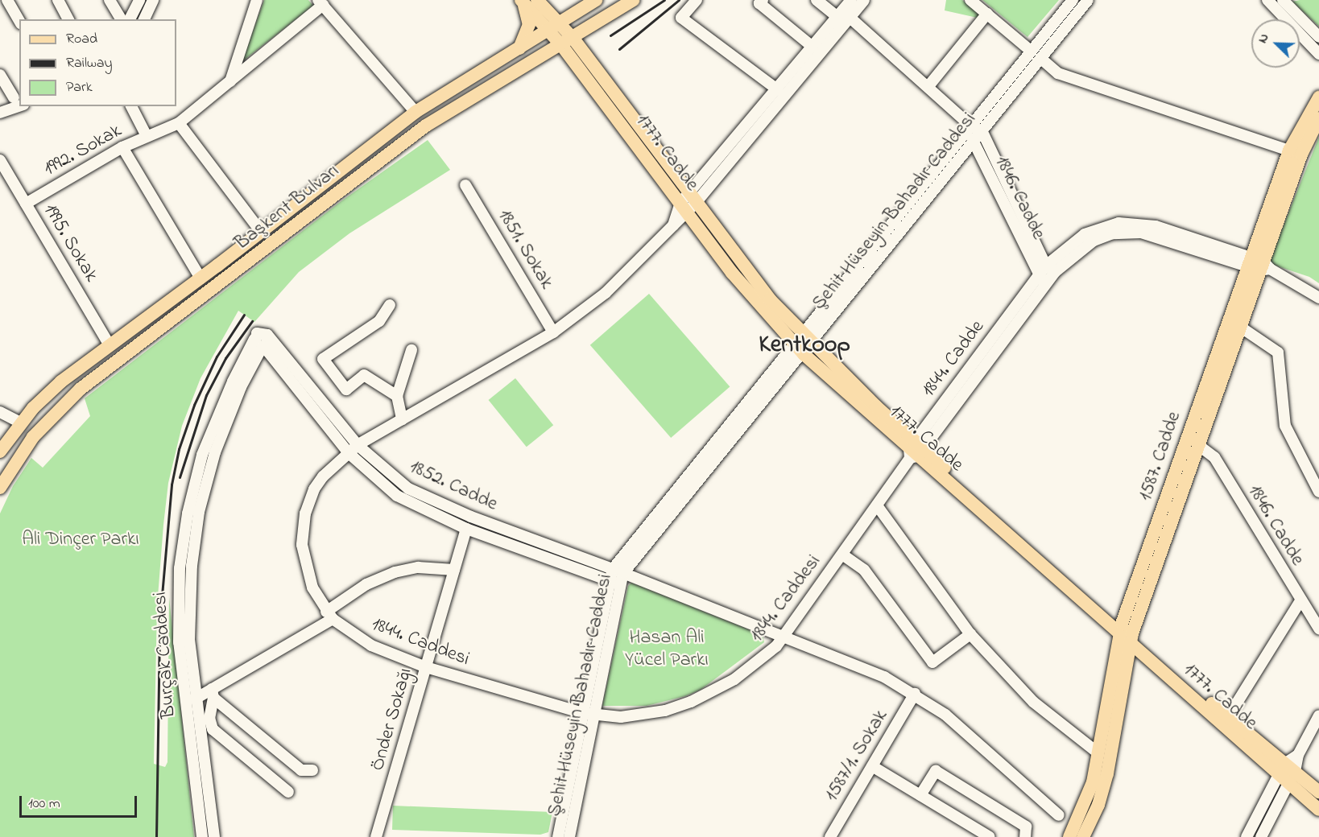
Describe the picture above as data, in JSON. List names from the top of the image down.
{
  "streets": {
    "main road": ["1777. Cadde", "Başkent Bulvarı", "1587. Cadde"],
    "street": [
      "1992. Sokak",
      "1846. Cadde",
      "Şehit Hüseyin Bahadır Caddesi",
      "1995. Sokak",
      "1851. Sokak",
      "1844. Cadde",
      "1852. Cadde",
      "1844. Caddesi",
      "Burçak Caddesi",
      "Önder Sokağı",
      "1587/1. Sokak"
    ]
  },
  "crossings": [
    ["1992. Sokak", "1995. Sokak"],
    ["1777. Cadde", "Başkent Bulvarı"],
    ["1777. Cadde", "Şehit Hüseyin Bahadır Caddesi"],
    ["1777. Cadde", "1844. Cadde"],
    ["1777. Cadde", "1587. Cadde"],
    ["1777. Cadde", "1844. Caddesi"],
    ["1846. Cadde", "Şehit Hüseyin Bahadır Caddesi"],
    ["1846. Cadde", "1844. Cadde"],
    ["1846. Cadde", "1587. Cadde"],
    ["Başkent Bulvarı", "1995. Sokak"],
    ["Şehit Hüseyin Bahadır Caddesi", "1852. Cadde"],
    ["Şehit Hüseyin Bahadır Caddesi", "1844. Caddesi"],
    ["1844. Cadde", "1587. Cadde"],
    ["1844. Cadde", "1844. Caddesi"],
    ["1852. Cadde", "1844. Caddesi"],
    ["1852. Cadde", "Burçak Caddesi"],
    ["1852. Cadde", "Önder Sokağı"],
    ["1852. Cadde", "1587/1. Sokak"],
    ["1844. Caddesi", "Önder Sokağı"]
  ],
  "districts": ["Kentkoop"],
  "parks": ["Ali Dinçer Parkı", "Hasan Ali Yücel Parkı"],
  "legend": ["Road", "Railway", "Park"],
  "scale_bar": "100 m",
  "north": "top left"
}
